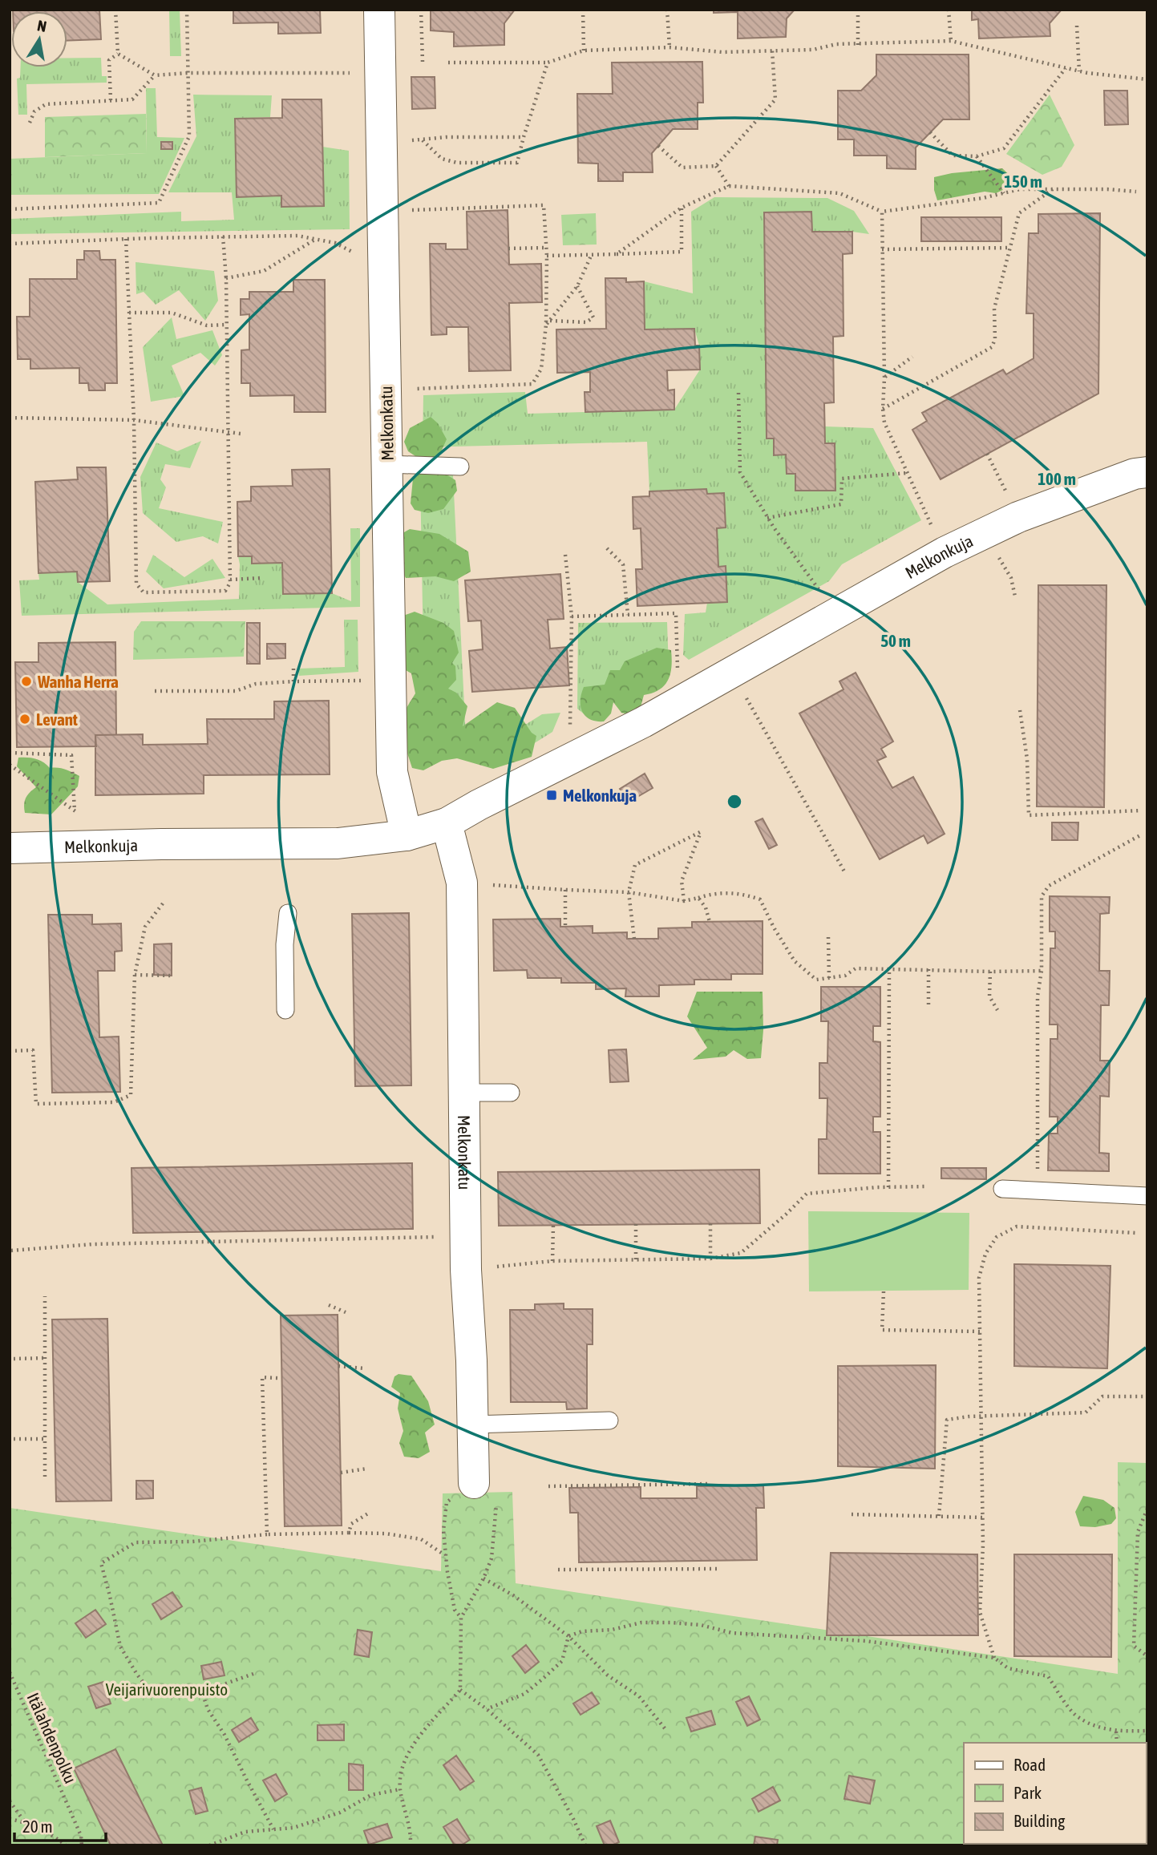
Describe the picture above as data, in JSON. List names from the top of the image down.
{
  "streets": {
    "street": ["Melkonkatu", "Melkonkuja"],
    "path": ["Itälahdenpolku"]
  },
  "crossings": [
    ["Melkonkatu", "Melkonkuja"]
  ],
  "parks": ["Veijarivuorenpuisto"],
  "places": {
    "other": ["Wanha Herra", "Levant"],
    "transit": ["Melkonkuja"]
  },
  "legend": ["Road", "Park", "Building"],
  "scale_bar": "20 m",
  "north": "top",
  "rings": ["150 m", "100 m", "50 m"]
}
